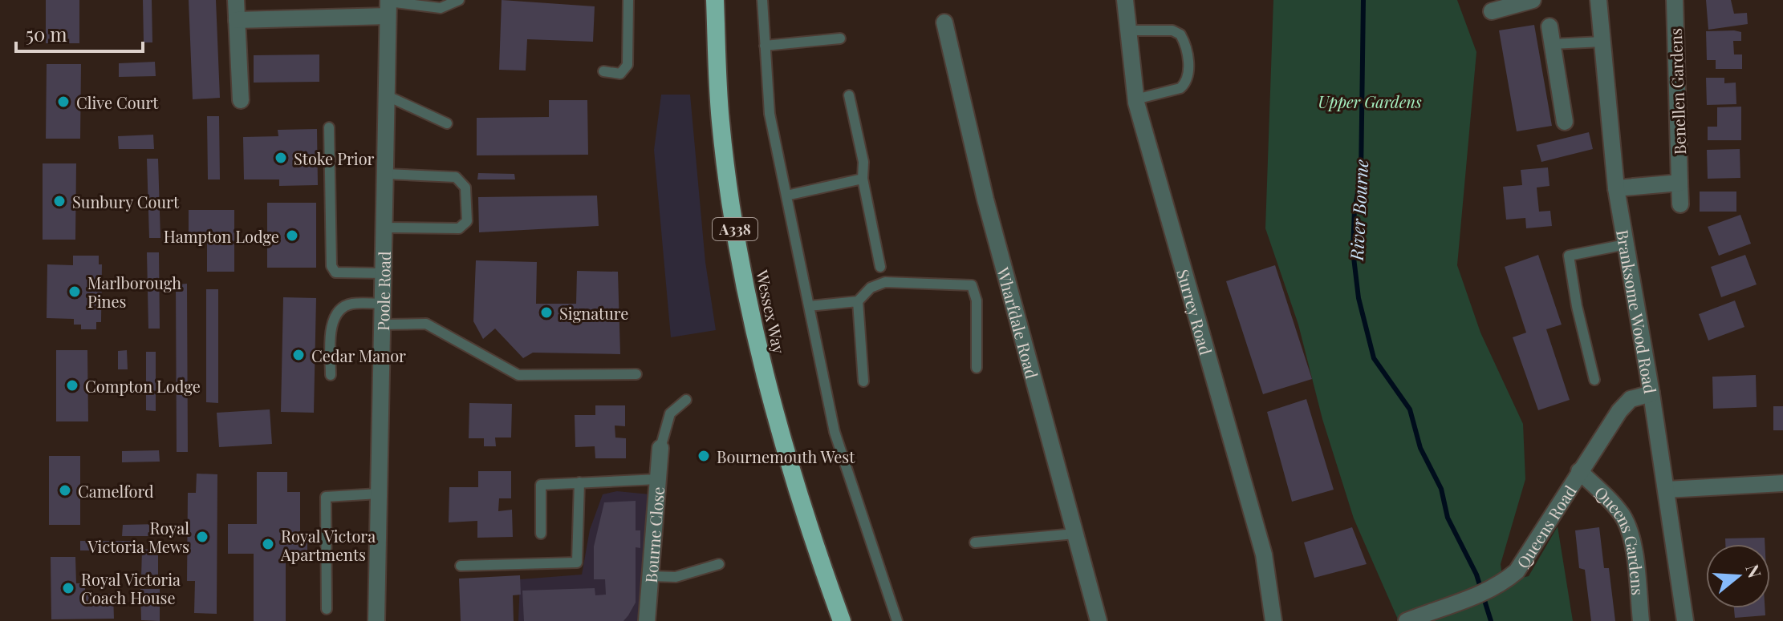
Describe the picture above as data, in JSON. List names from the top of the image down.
{
  "streets": {
    "highway": ["A338", "Wessex Way"],
    "street": [
      "Benellen Gardens",
      "Poole Road",
      "Surrey Road",
      "Branksome Wood Road",
      "Wharfdale Road",
      "Queens Road",
      "Bourne Close",
      "Queens Gardens"
    ]
  },
  "crossings": [
    ["Branksome Wood Road", "Queens Road"],
    ["Queens Road", "Queens Gardens"]
  ],
  "water": ["River Bourne"],
  "parks": ["Upper Gardens"],
  "places": [
    "Clive Court",
    "Stoke Prior",
    "Sunbury Court",
    "Hampton Lodge",
    "Marlborough Pines",
    "Signature",
    "Cedar Manor",
    "Compton Lodge",
    "Bournemouth West",
    "Camelford",
    "Royal Victoria Mews",
    "Royal Victora Apartments",
    "Royal Victoria Coach House"
  ],
  "scale_bar": "50 m",
  "north": "right"
}
